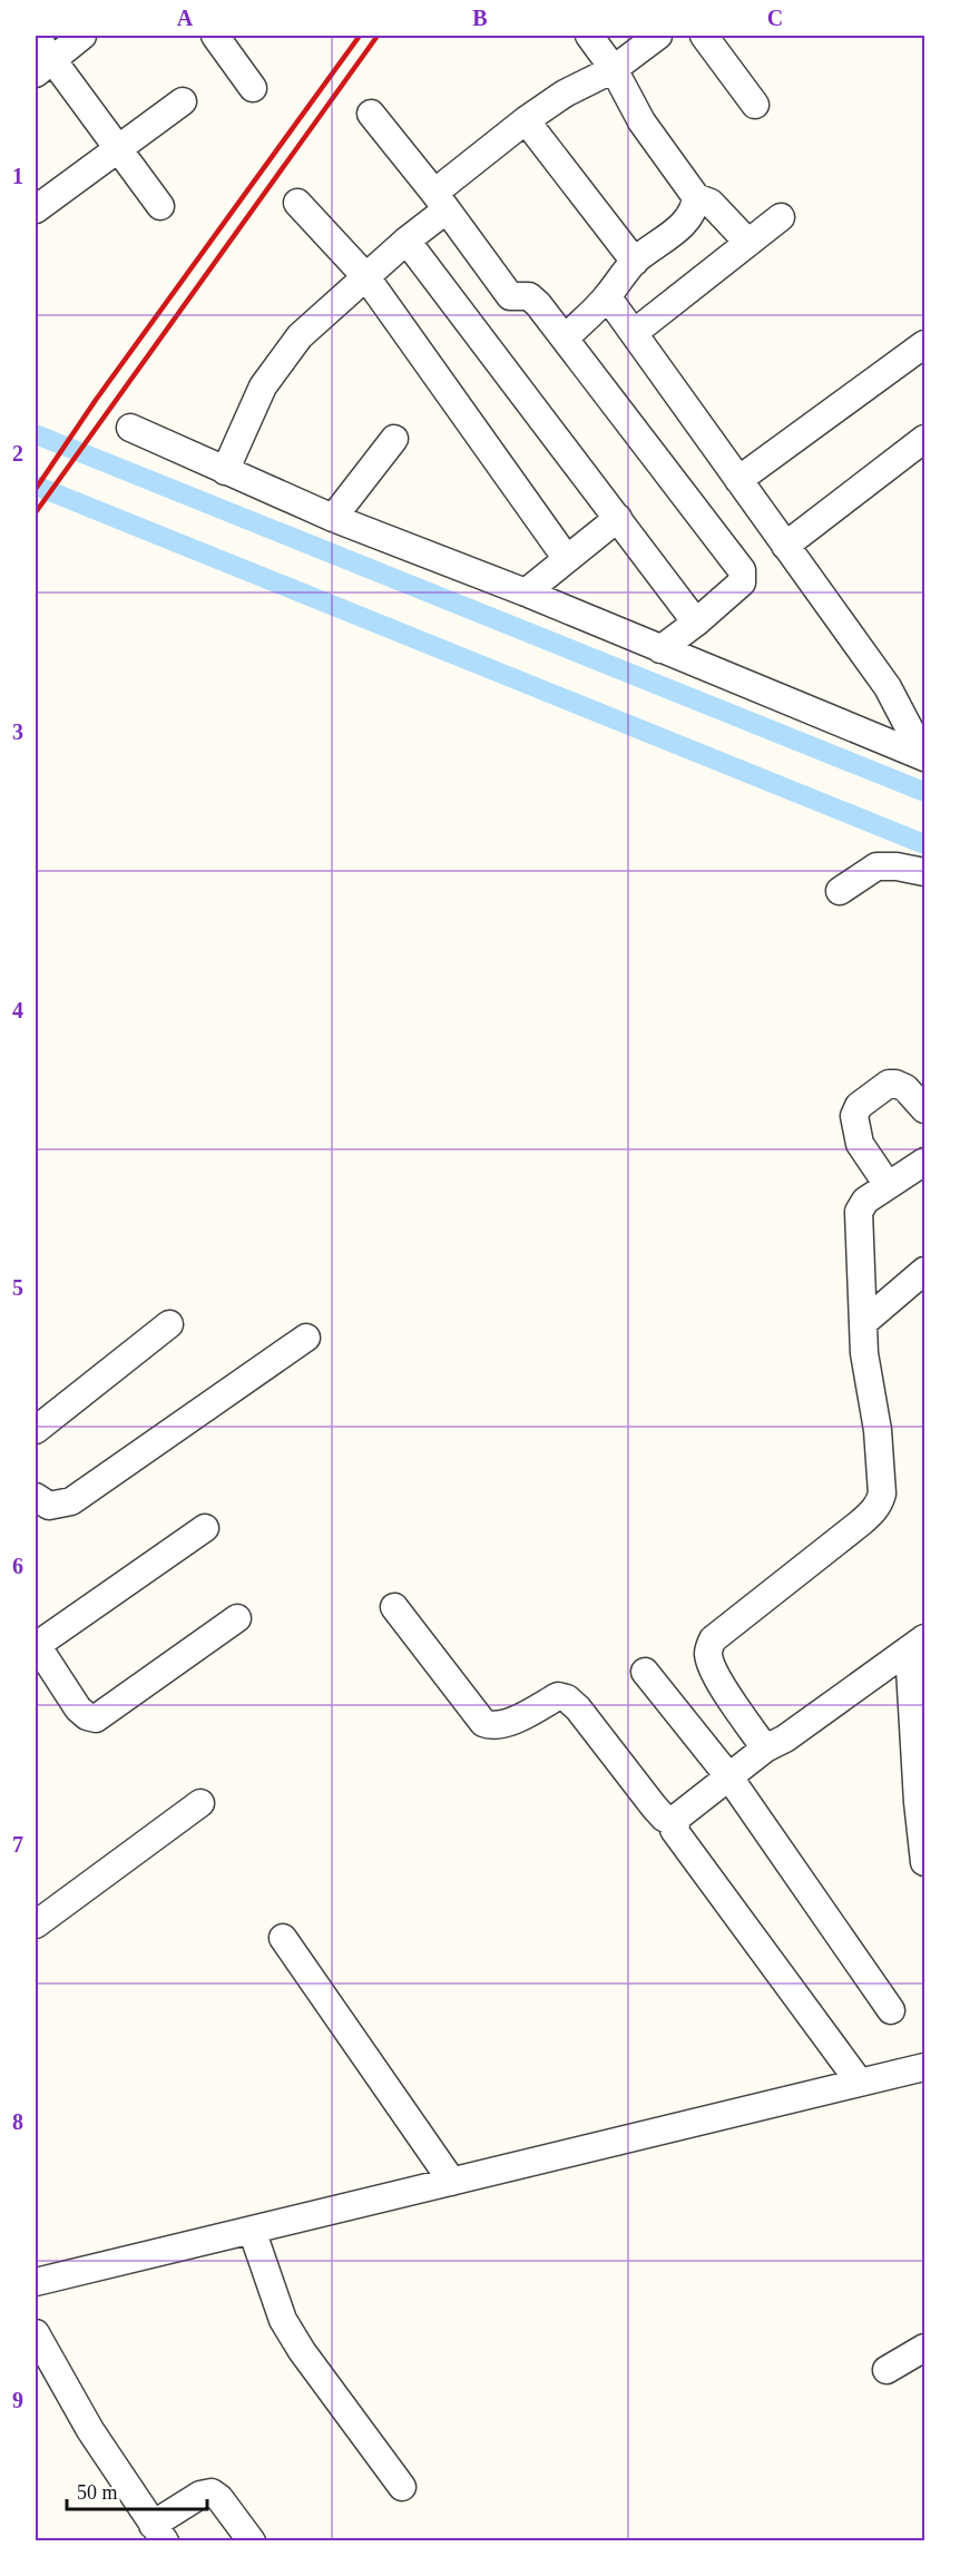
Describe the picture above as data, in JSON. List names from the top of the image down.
{
  "scale_bar": "50 m",
  "grid": {
    "columns": ["A", "B", "C"],
    "rows": [
      "1",
      "2",
      "3",
      "4",
      "5",
      "6",
      "7",
      "8",
      "9"
    ]
  }
}
